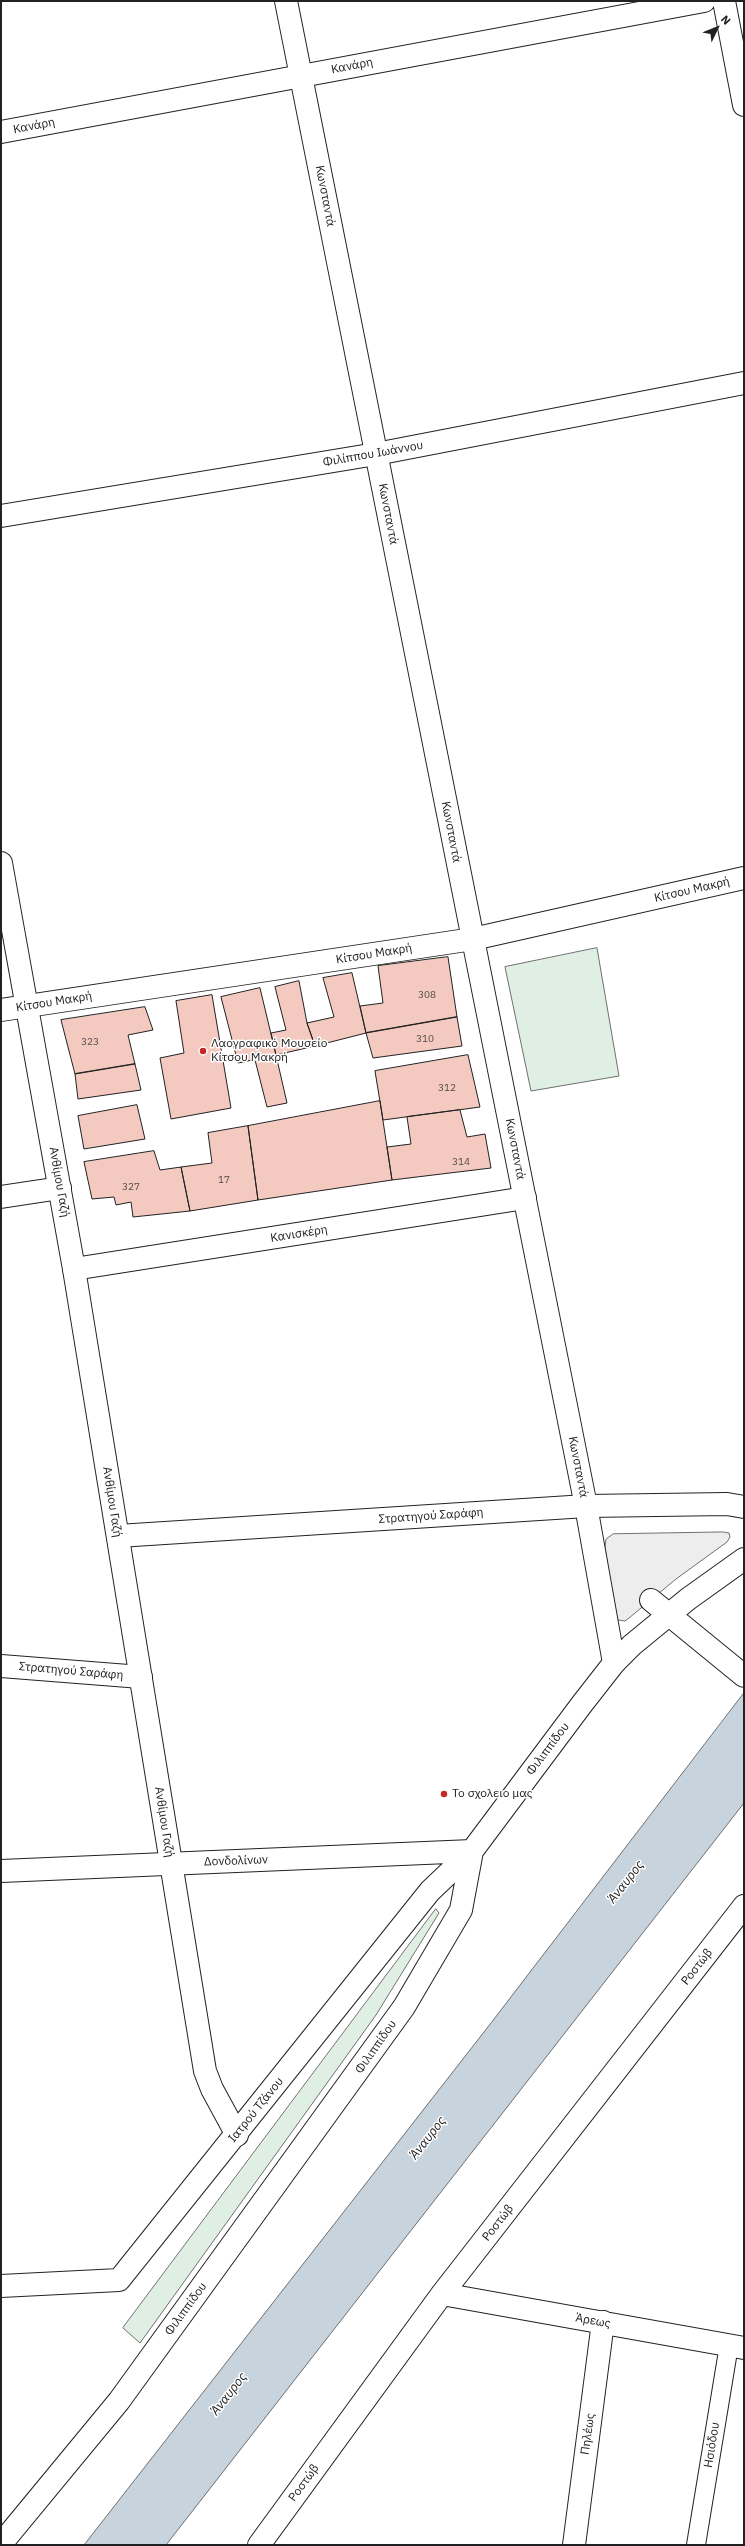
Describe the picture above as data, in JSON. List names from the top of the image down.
{
  "streets": {
    "street": [
      "Κανάρη",
      "Κωνσταντά",
      "Φιλίππου Ιωάννου",
      "Κίτσου Μακρή",
      "Ανθίμου Γαζή",
      "Κανισκέρη",
      "Στρατηγού Σαράφη",
      "Φιλιππίδου",
      "Δονδολίνων",
      "Ροστώβ",
      "Ιατρού Τζάνου",
      "Άρεως",
      "Πηλέως"
    ],
    "lane": ["Ησιόδου"]
  },
  "crossings": [
    ["Κανάρη", "Κωνσταντά"],
    ["Κωνσταντά", "Φιλίππου Ιωάννου"],
    ["Κωνσταντά", "Κίτσου Μακρή"],
    ["Κωνσταντά", "Κανισκέρη"],
    ["Κωνσταντά", "Στρατηγού Σαράφη"],
    ["Κωνσταντά", "Φιλιππίδου"],
    ["Κίτσου Μακρή", "Ανθίμου Γαζή"],
    ["Ανθίμου Γαζή", "Κανισκέρη"],
    ["Ανθίμου Γαζή", "Στρατηγού Σαράφη"],
    ["Ανθίμου Γαζή", "Δονδολίνων"],
    ["Ανθίμου Γαζή", "Ιατρού Τζάνου"],
    ["Φιλιππίδου", "Δονδολίνων"],
    ["Φιλιππίδου", "Ιατρού Τζάνου"],
    ["Δονδολίνων", "Ιατρού Τζάνου"],
    ["Ροστώβ", "Άρεως"],
    ["Άρεως", "Πηλέως"],
    ["Άρεως", "Ησιόδου"]
  ],
  "water": ["Άναυρος"],
  "places": ["Λαογραφικό Μουσείο Κίτσου Μακρή", "Το σχολειο μας"],
  "house_numbers": [
    "308",
    "310",
    "323",
    "312",
    "314",
    "17",
    "327"
  ],
  "north": "top right"
}
